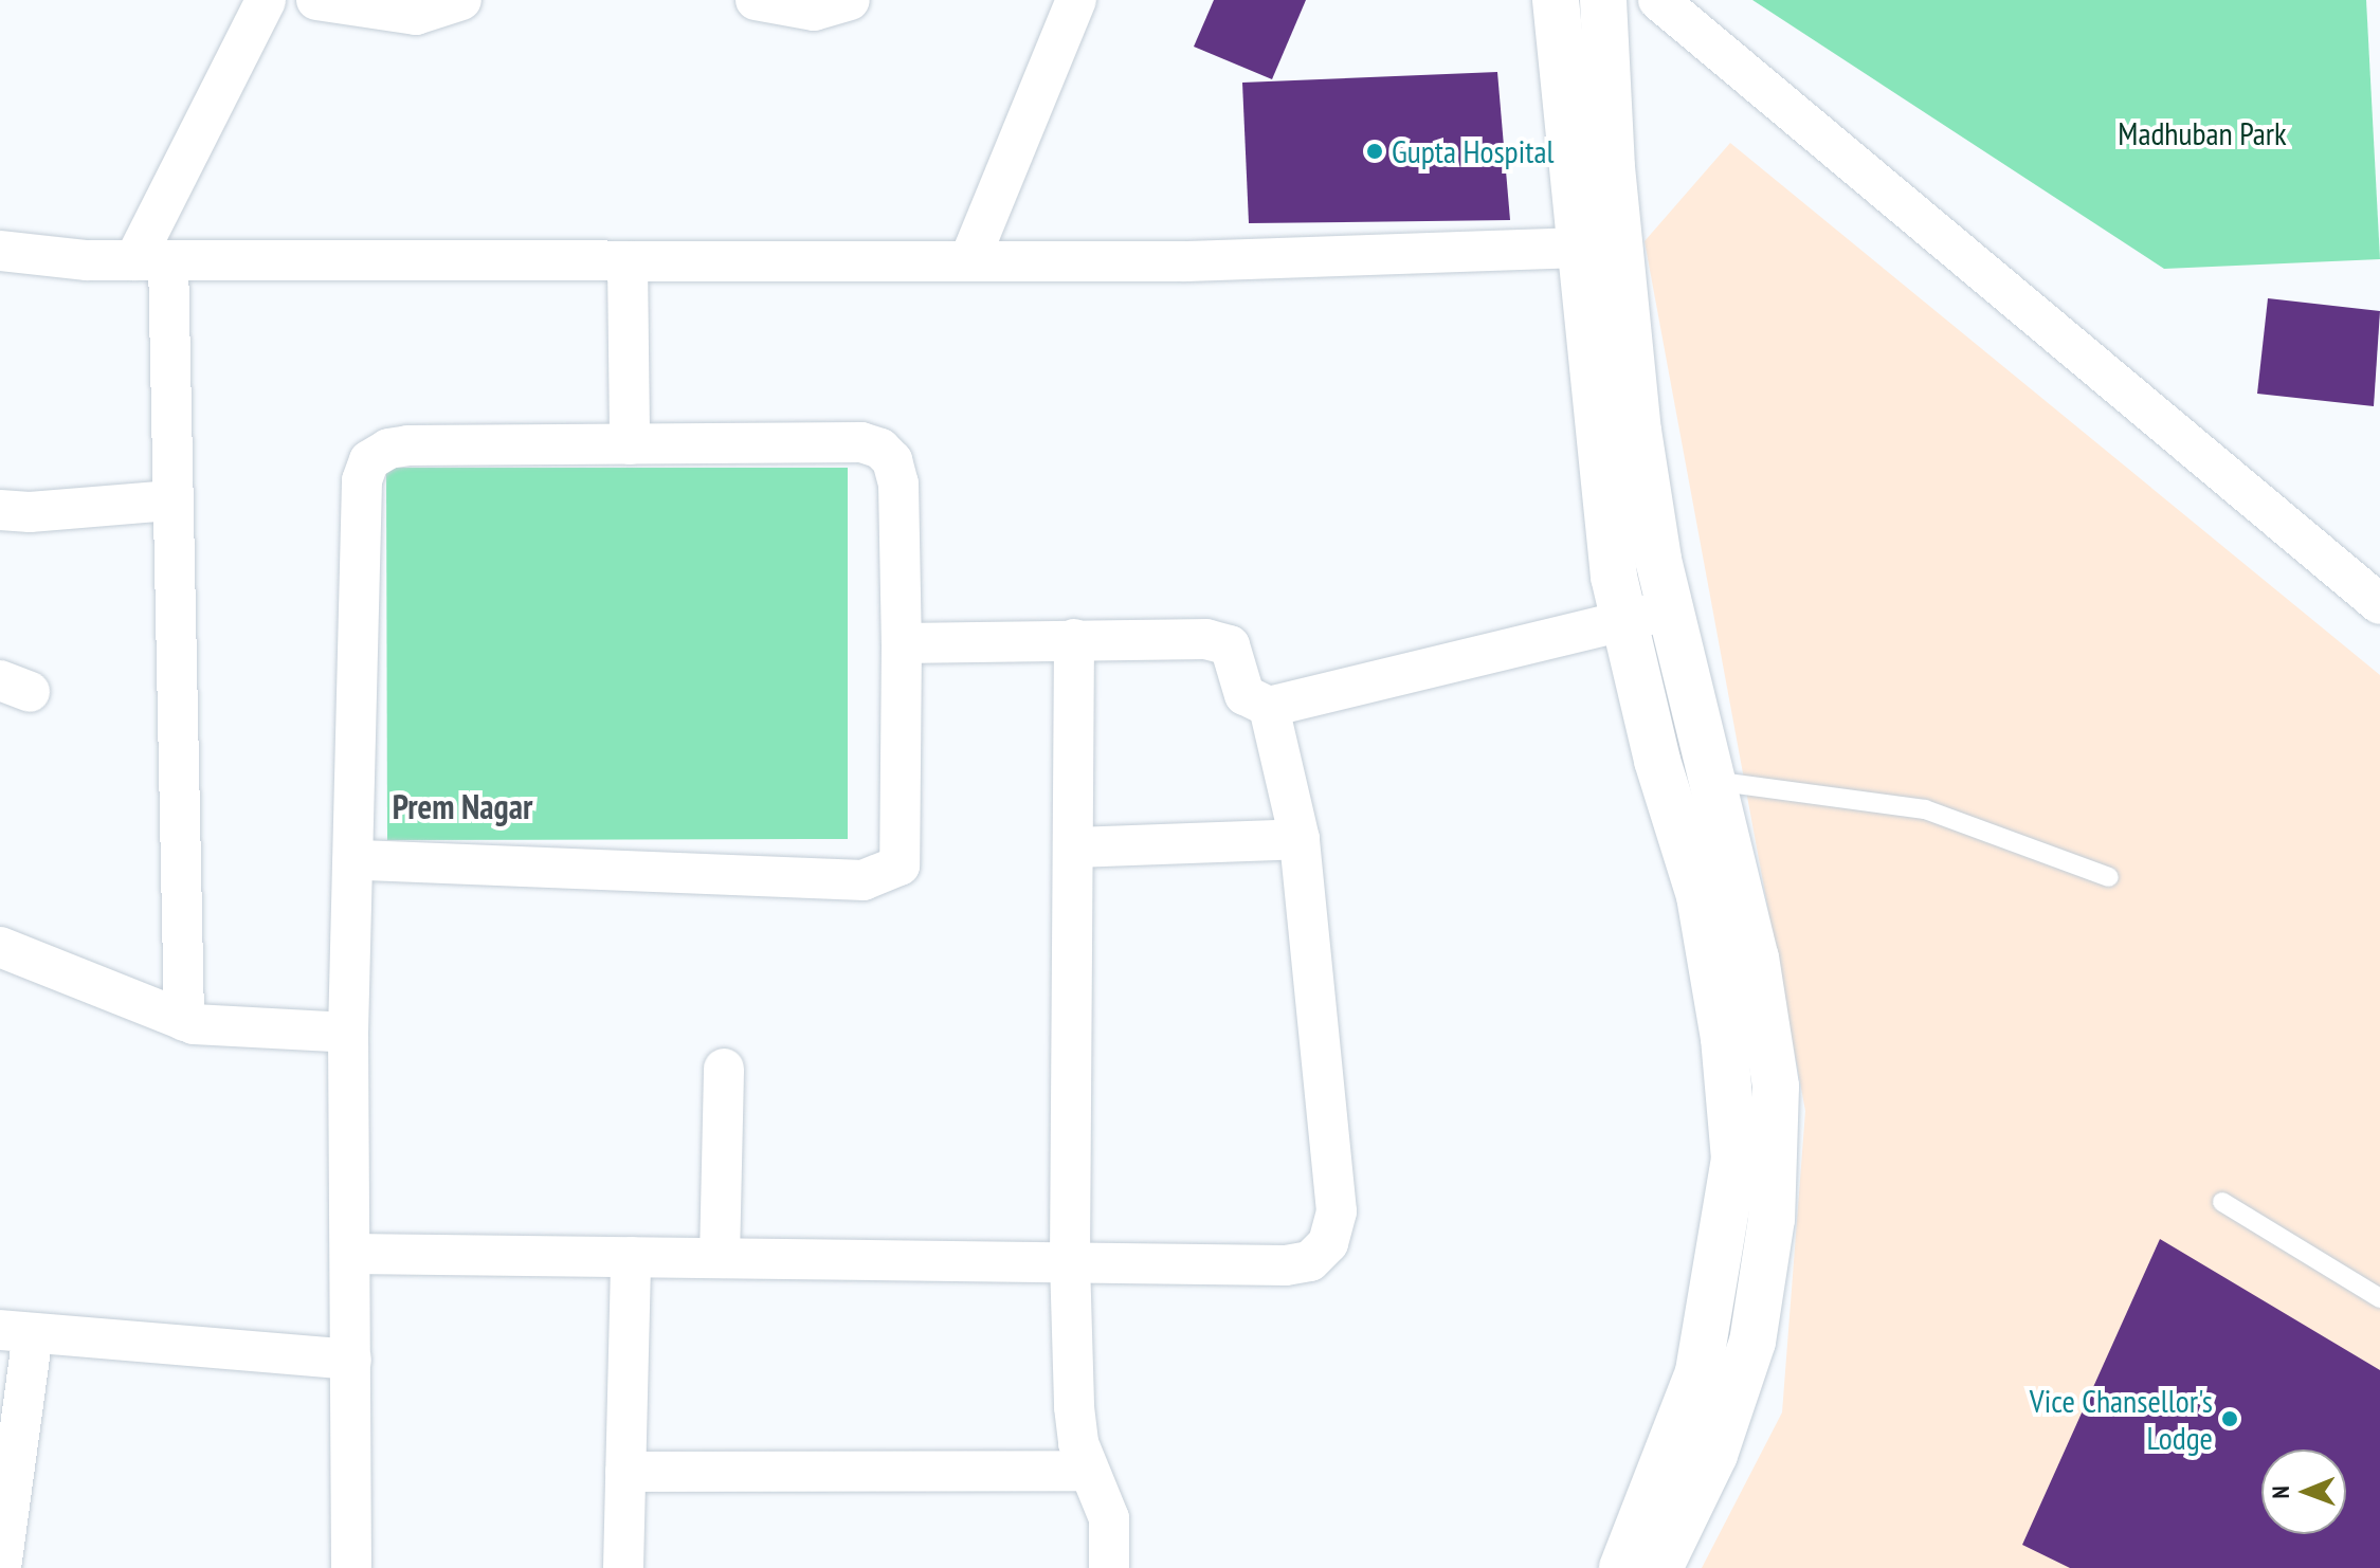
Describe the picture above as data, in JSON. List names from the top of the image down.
{
  "districts": ["Prem Nagar"],
  "parks": ["Madhuban Park"],
  "places": ["Gupta Hospital", "Vice Chansellor's Lodge"],
  "north": "left"
}
